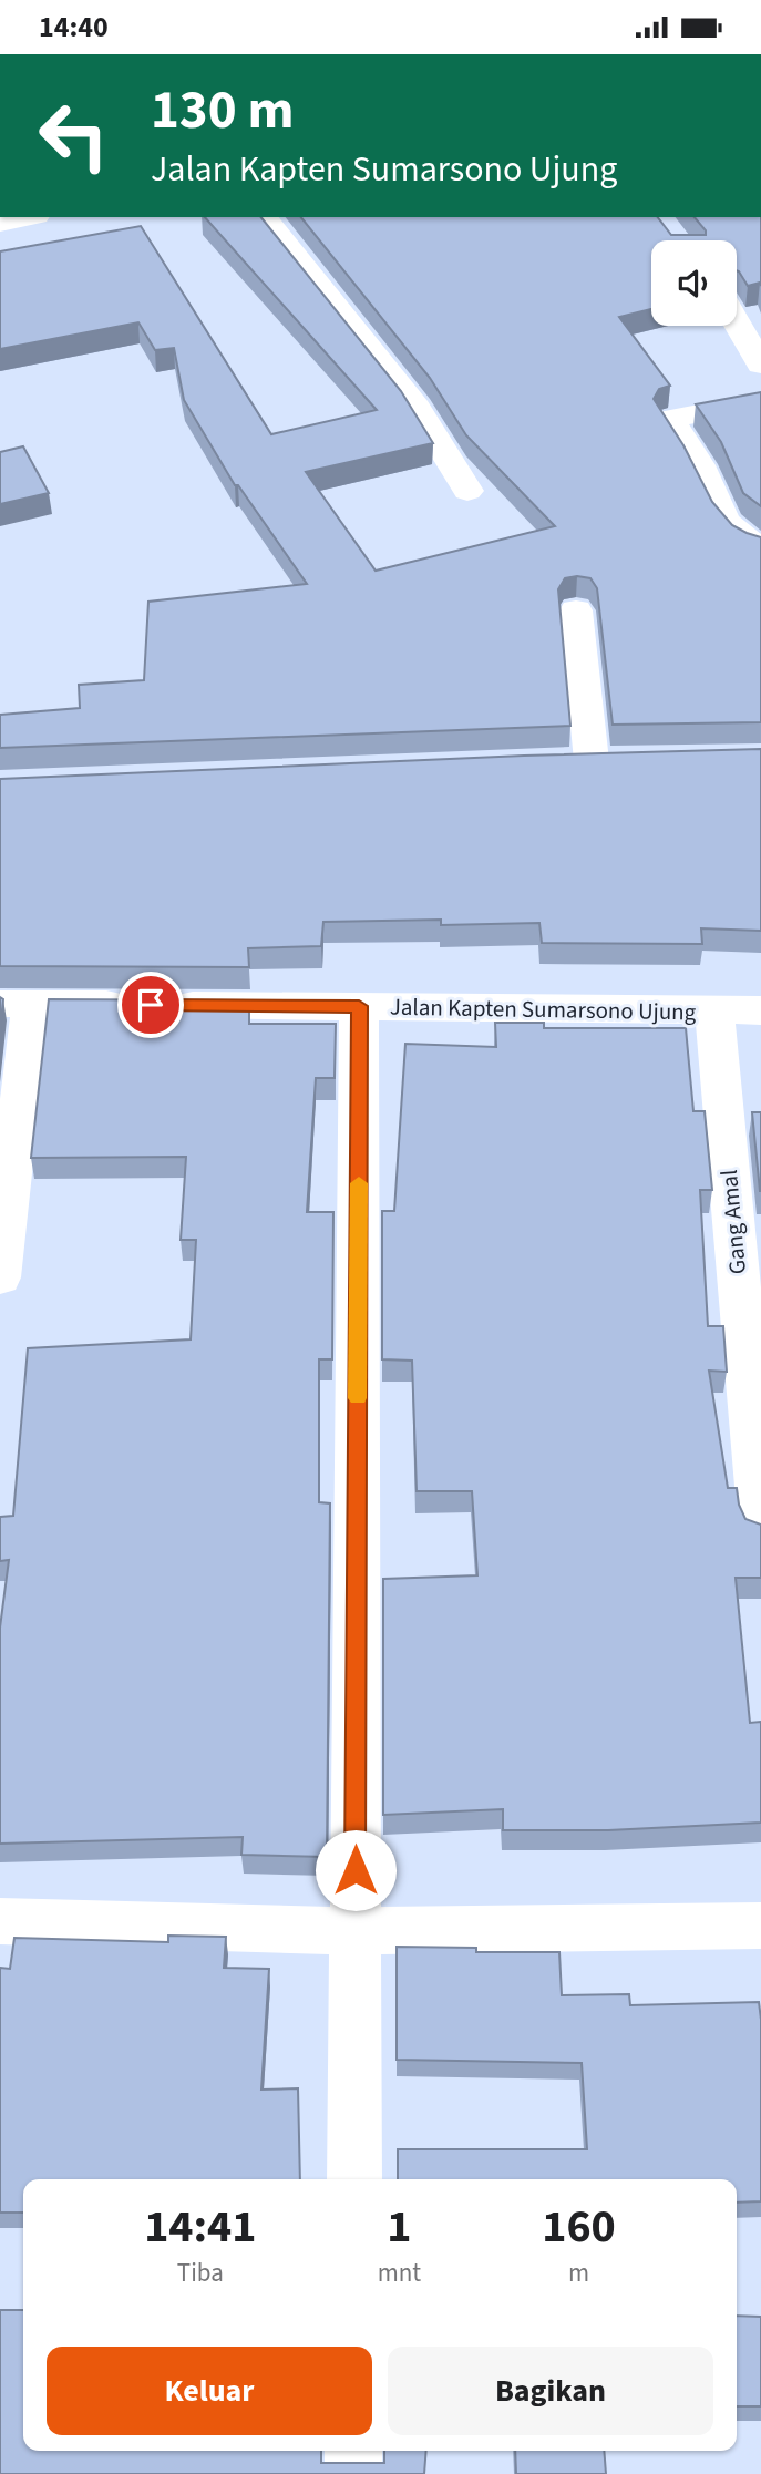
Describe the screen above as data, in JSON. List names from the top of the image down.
{
  "streets": {
    "street": ["Jalan Kapten Sumarsono Ujung", "Gang Amal"]
  },
  "crossings": [
    ["Jalan Kapten Sumarsono Ujung", "Gang Amal"]
  ],
  "page": {
    "status": "14:40",
    "turn": ["130 m", "Jalan Kapten Sumarsono Ujung"],
    "eta": [
      "14:41",
      "Tiba",
      "1",
      "mnt",
      "160",
      "m"
    ],
    "buttons": ["Keluar", "Bagikan"]
  }
}
